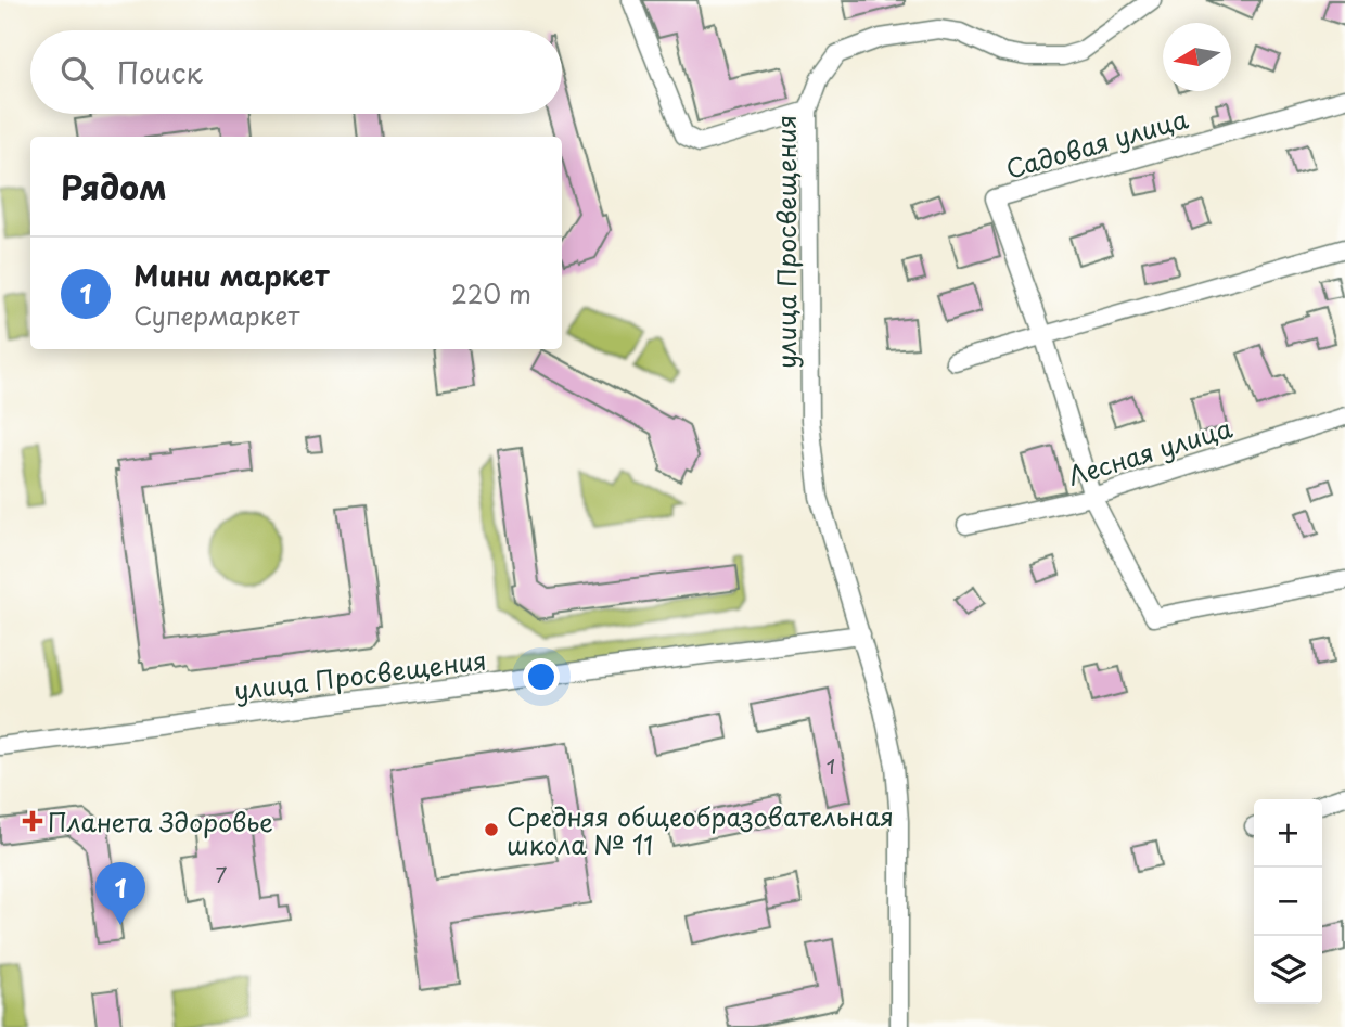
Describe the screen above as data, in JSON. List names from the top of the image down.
{
  "streets": {
    "street": ["Садовая улица", "улица Просвещения", "Лесная улица"]
  },
  "places": {
    "health": ["Планета Здоровье"],
    "other": ["Средняя общеобразовательная школа № 11"]
  },
  "house_numbers": ["1", "7"],
  "north": "left",
  "page": {
    "search": "Поиск",
    "heading": "Рядом",
    "list": [
      {
        "mark": "1",
        "name": "Мини маркет",
        "note": "Супермаркет",
        "value": "220 m"
      }
    ],
    "map_buttons": ["+", "−"],
    "pins": "1"
  }
}
